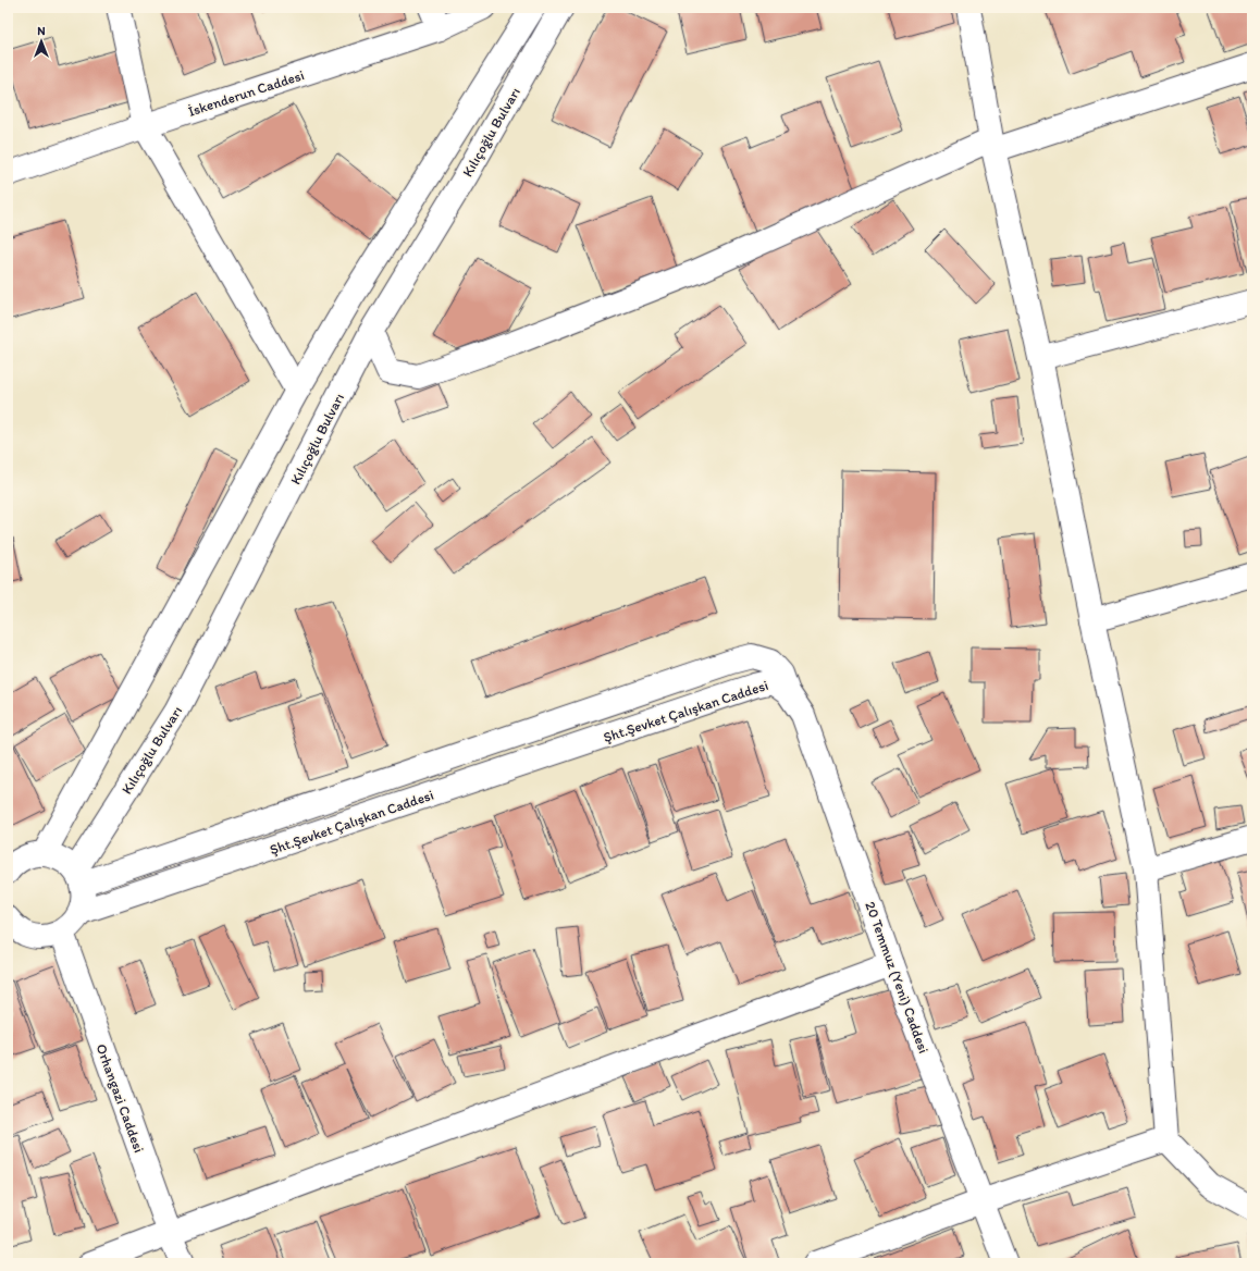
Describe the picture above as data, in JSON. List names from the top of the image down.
{
  "streets": {
    "street": [
      "İskenderun Caddesi",
      "Kılıçoğlu Bulvarı",
      "Şht.Şevket Çalışkan Caddesi",
      "20 Temmuz (Yeni) Caddesi",
      "Orhangazi Caddesi"
    ]
  },
  "crossings": [
    ["Kılıçoğlu Bulvarı", "Şht.Şevket Çalışkan Caddesi"],
    ["Şht.Şevket Çalışkan Caddesi", "20 Temmuz (Yeni) Caddesi"]
  ],
  "north": "top"
}
